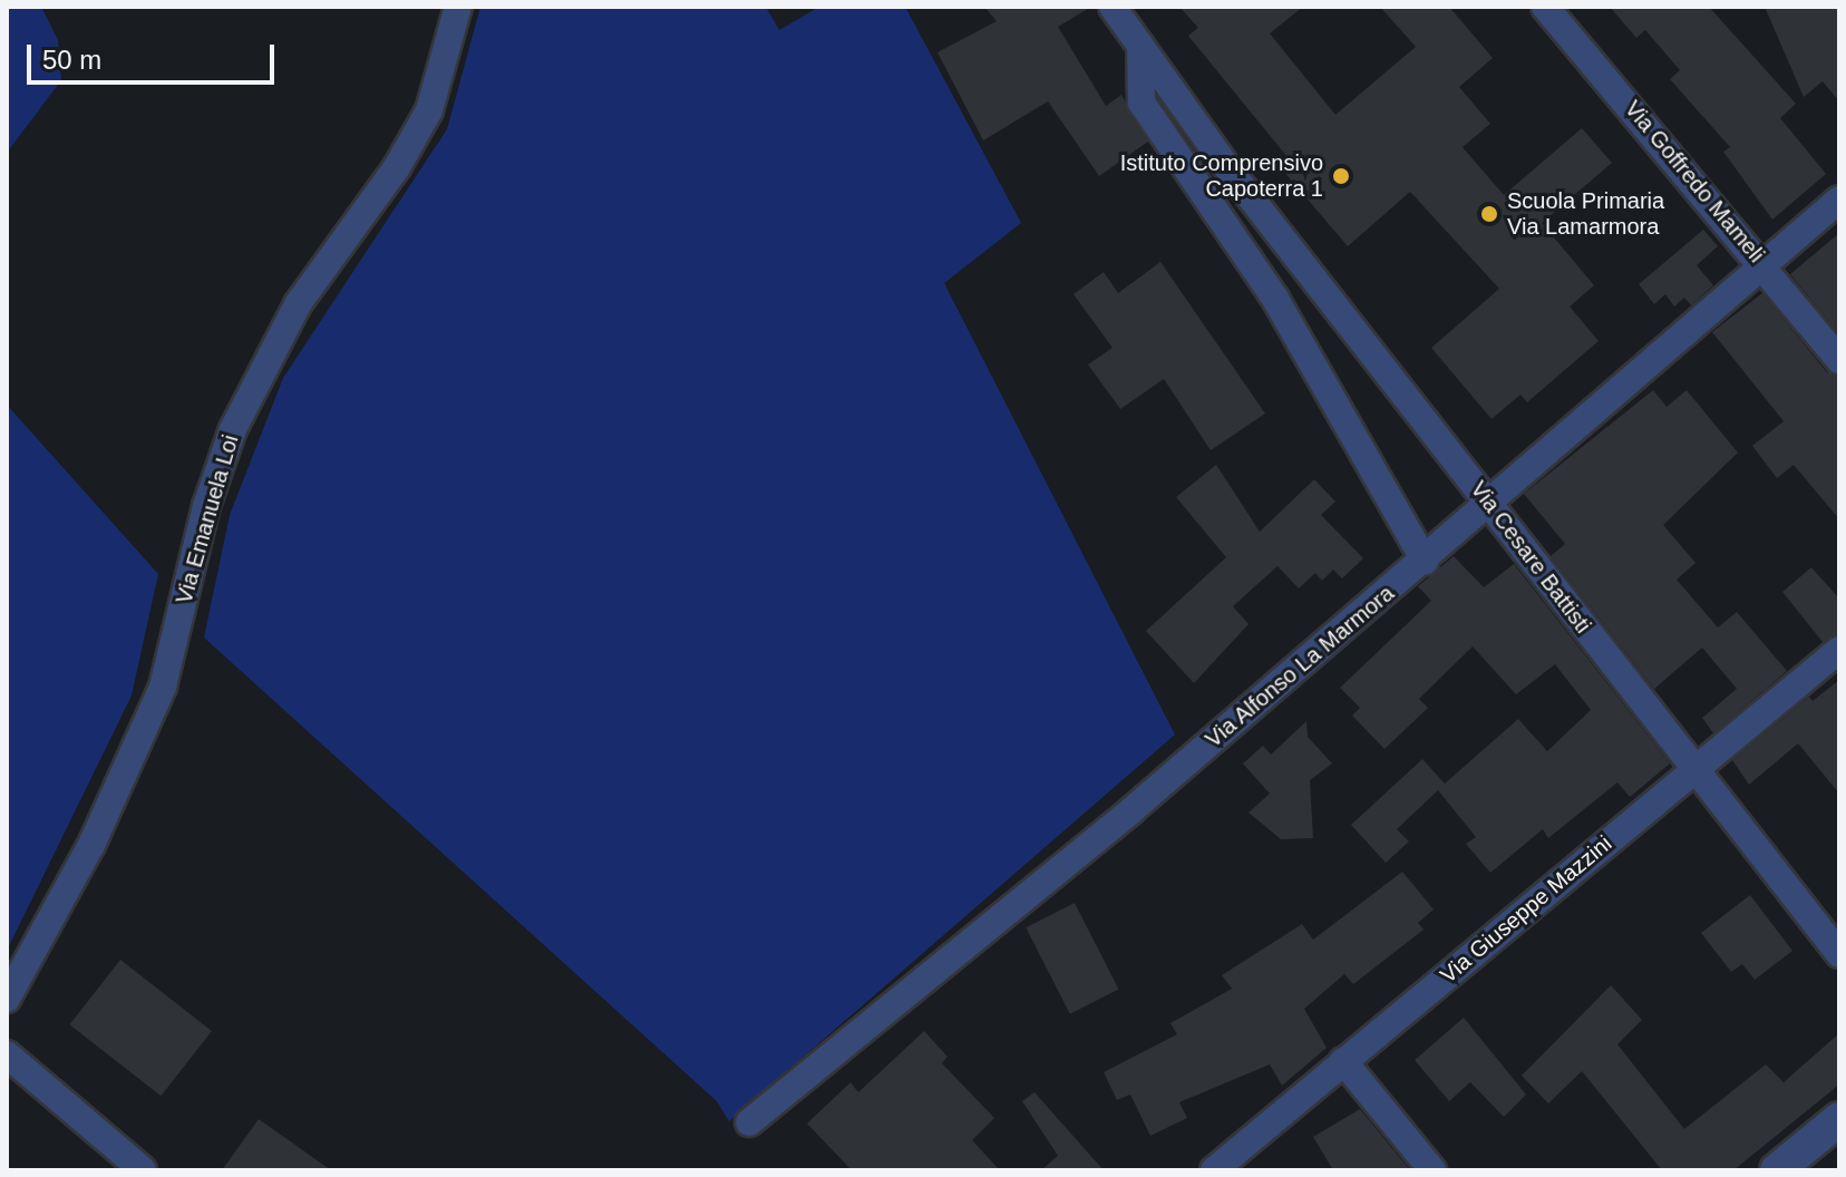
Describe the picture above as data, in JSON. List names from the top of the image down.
{
  "streets": {
    "street": [
      "Via Goffredo Mameli",
      "Via Emanuela Loi",
      "Via Cesare Battisti",
      "Via Alfonso La Marmora",
      "Via Giuseppe Mazzini"
    ]
  },
  "crossings": [
    ["Via Goffredo Mameli", "Via Alfonso La Marmora"],
    ["Via Cesare Battisti", "Via Alfonso La Marmora"],
    ["Via Cesare Battisti", "Via Giuseppe Mazzini"]
  ],
  "places": ["Istituto Comprensivo Capoterra 1", "Scuola Primaria Via Lamarmora"],
  "scale_bar": "50 m"
}
